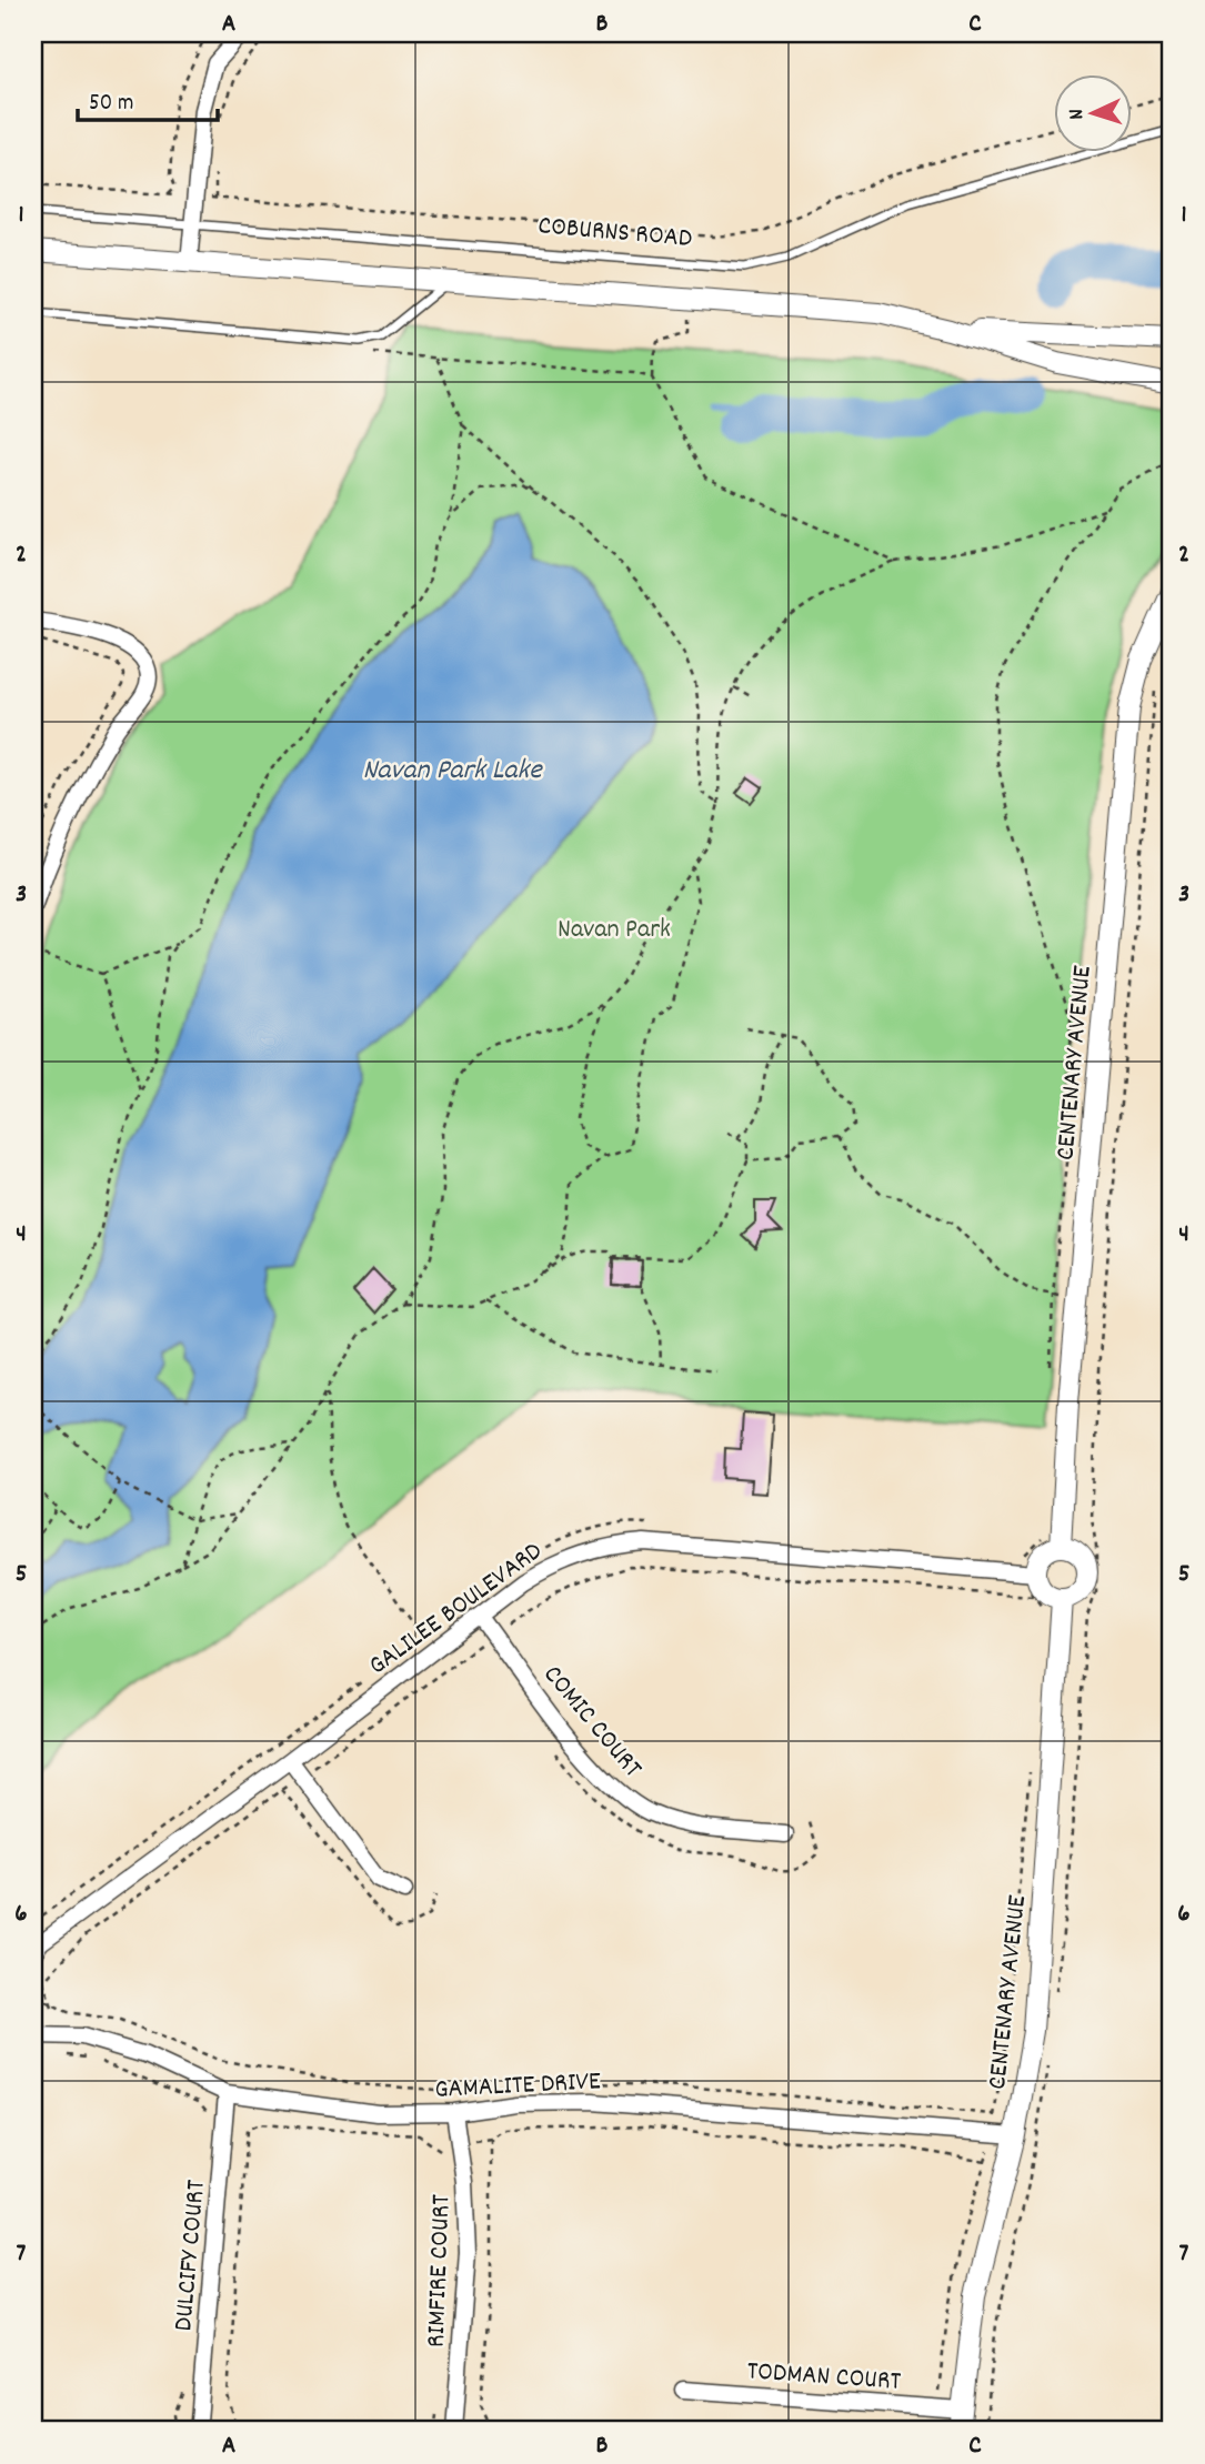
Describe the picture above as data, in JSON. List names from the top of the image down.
{
  "streets": {
    "street": [
      "CENTENARY AVENUE",
      "GALILEE BOULEVARD",
      "COMIC COURT",
      "GAMALITE DRIVE",
      "DULCIFY COURT",
      "RIMFIRE COURT",
      "TODMAN COURT"
    ],
    "lane": ["COBURNS ROAD"]
  },
  "crossings": [
    ["CENTENARY AVENUE", "GALILEE BOULEVARD"],
    ["CENTENARY AVENUE", "GAMALITE DRIVE"],
    ["CENTENARY AVENUE", "TODMAN COURT"],
    ["GALILEE BOULEVARD", "COMIC COURT"],
    ["GAMALITE DRIVE", "DULCIFY COURT"],
    ["GAMALITE DRIVE", "RIMFIRE COURT"]
  ],
  "water": ["Navan Park Lake"],
  "parks": ["Navan Park"],
  "scale_bar": "50 m",
  "north": "left",
  "grid": {
    "columns": ["A", "B", "C"],
    "rows": [
      "1",
      "2",
      "3",
      "4",
      "5",
      "6",
      "7"
    ]
  }
}
